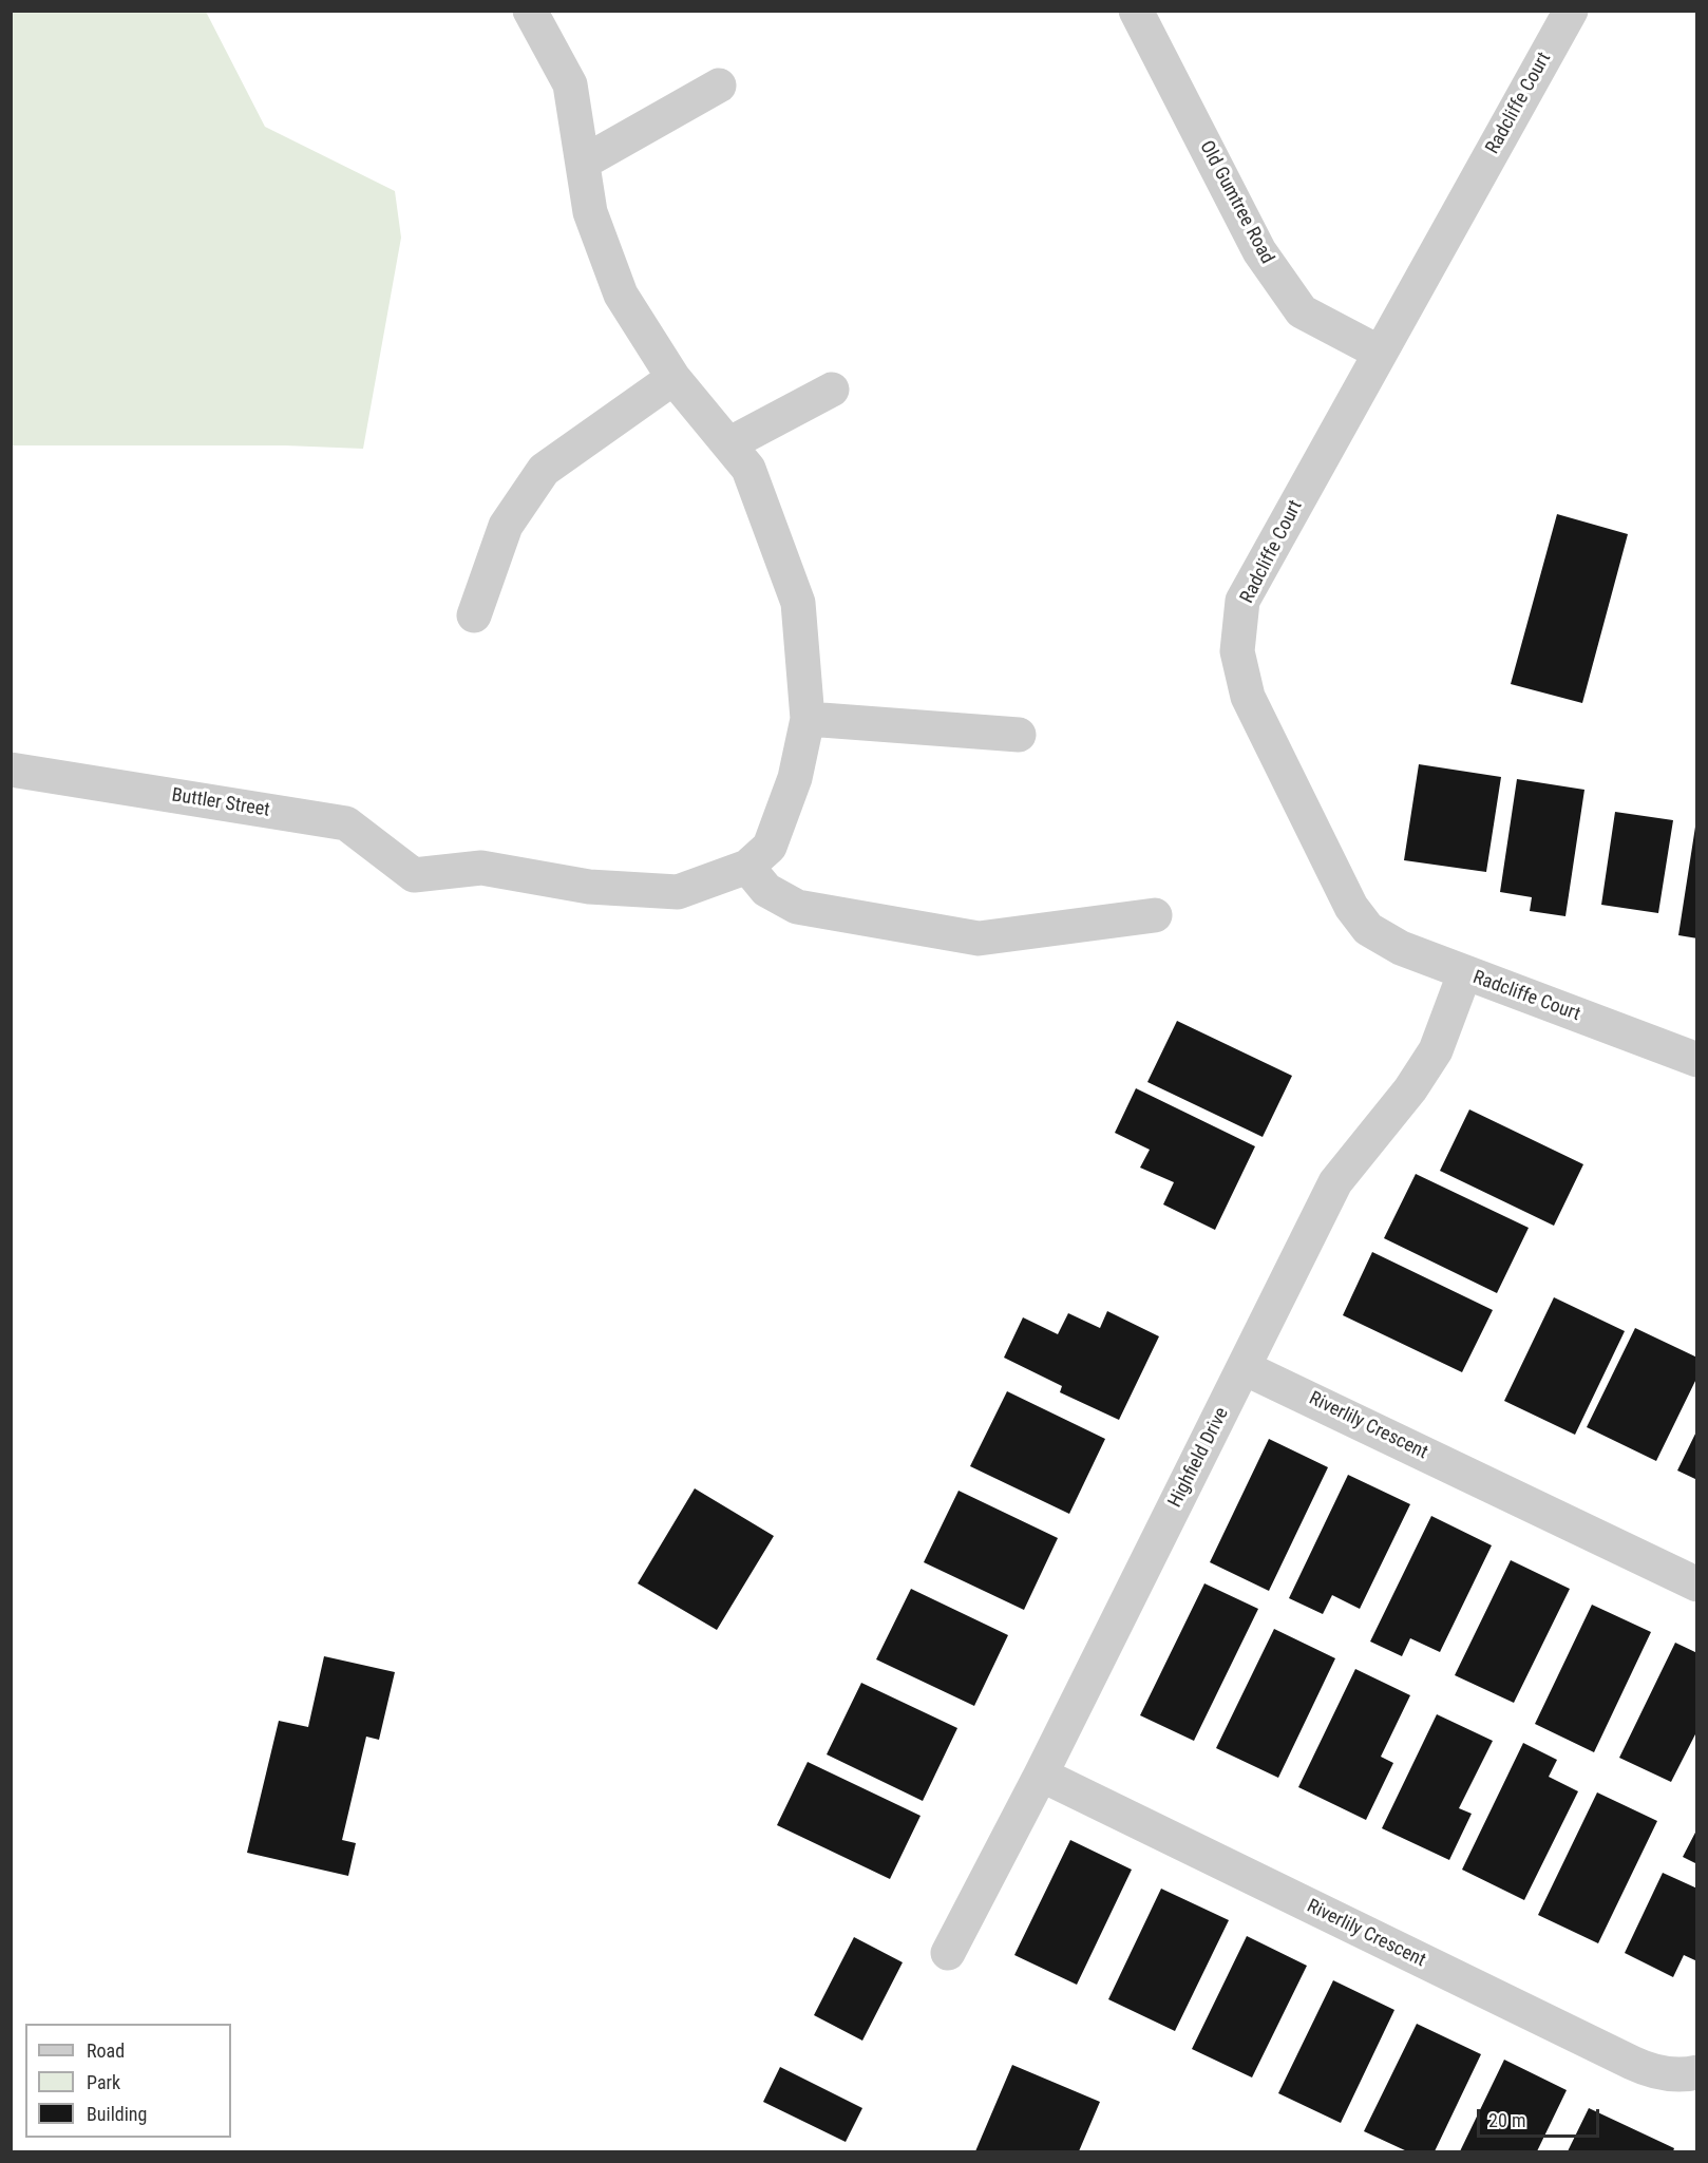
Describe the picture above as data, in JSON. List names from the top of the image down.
{
  "streets": {
    "street": [
      "Radcliffe Court",
      "Old Gumtree Road",
      "Buttler Street",
      "Riverlily Crescent",
      "Highfield Drive"
    ]
  },
  "crossings": [
    ["Radcliffe Court", "Old Gumtree Road"],
    ["Radcliffe Court", "Highfield Drive"],
    ["Riverlily Crescent", "Highfield Drive"]
  ],
  "legend": ["Road", "Park", "Building"],
  "scale_bar": "20 m"
}
